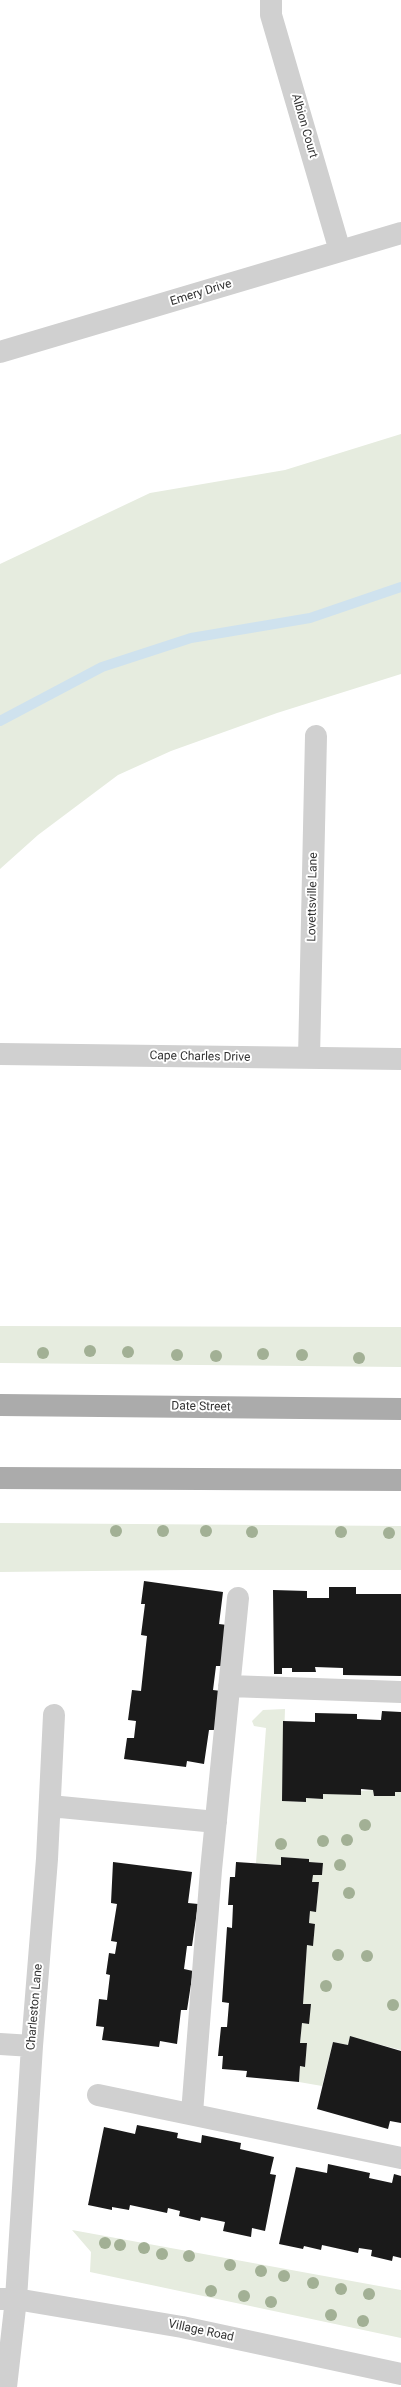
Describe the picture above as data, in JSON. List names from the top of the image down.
{
  "streets": {
    "main road": ["Date Street"],
    "street": [
      "Albion Court",
      "Emery Drive",
      "Lovettsville Lane",
      "Cape Charles Drive",
      "Charleston Lane",
      "Village Road"
    ]
  },
  "crossings": [
    ["Albion Court", "Emery Drive"],
    ["Lovettsville Lane", "Cape Charles Drive"],
    ["Charleston Lane", "Village Road"]
  ]
}
